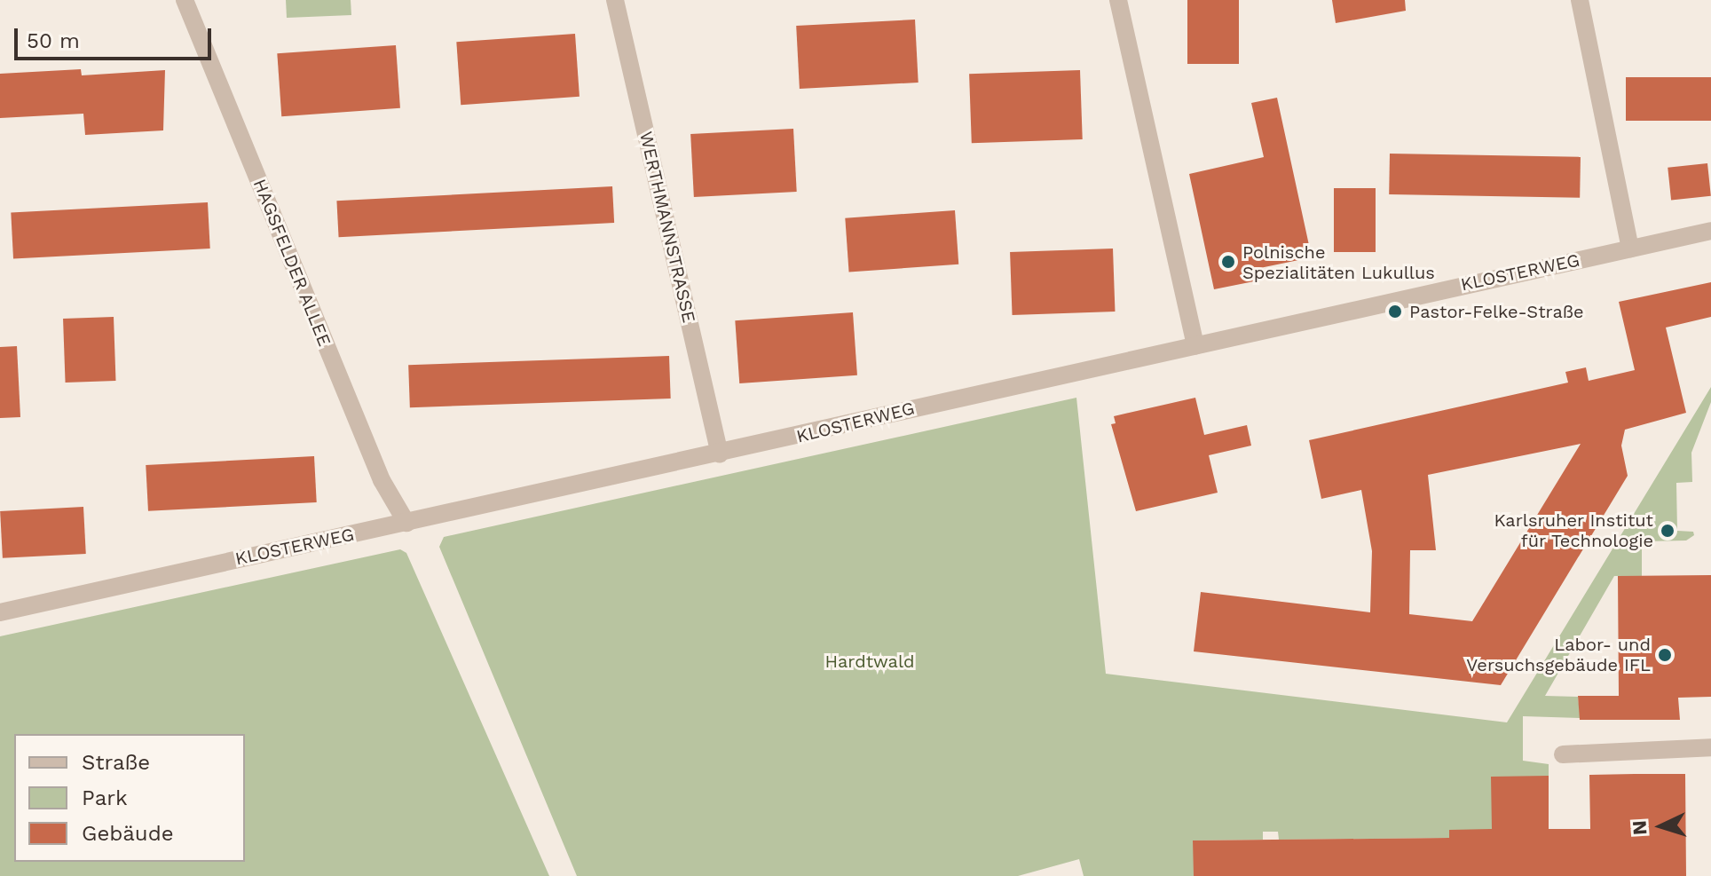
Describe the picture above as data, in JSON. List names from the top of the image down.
{
  "streets": {
    "street": ["WERTHMANNSTRASSE", "HAGSFELDER ALLEE", "KLOSTERWEG"]
  },
  "crossings": [
    ["WERTHMANNSTRASSE", "KLOSTERWEG"],
    ["HAGSFELDER ALLEE", "KLOSTERWEG"]
  ],
  "parks": ["Hardtwald"],
  "places": [
    "Polnische Spezialitäten Lukullus",
    "Pastor-Felke-Straße",
    "Karlsruher Institut für Technologie",
    "Labor- und Versuchsgebäude IFL"
  ],
  "legend": ["Straße", "Park", "Gebäude"],
  "scale_bar": "50 m",
  "north": "left"
}
